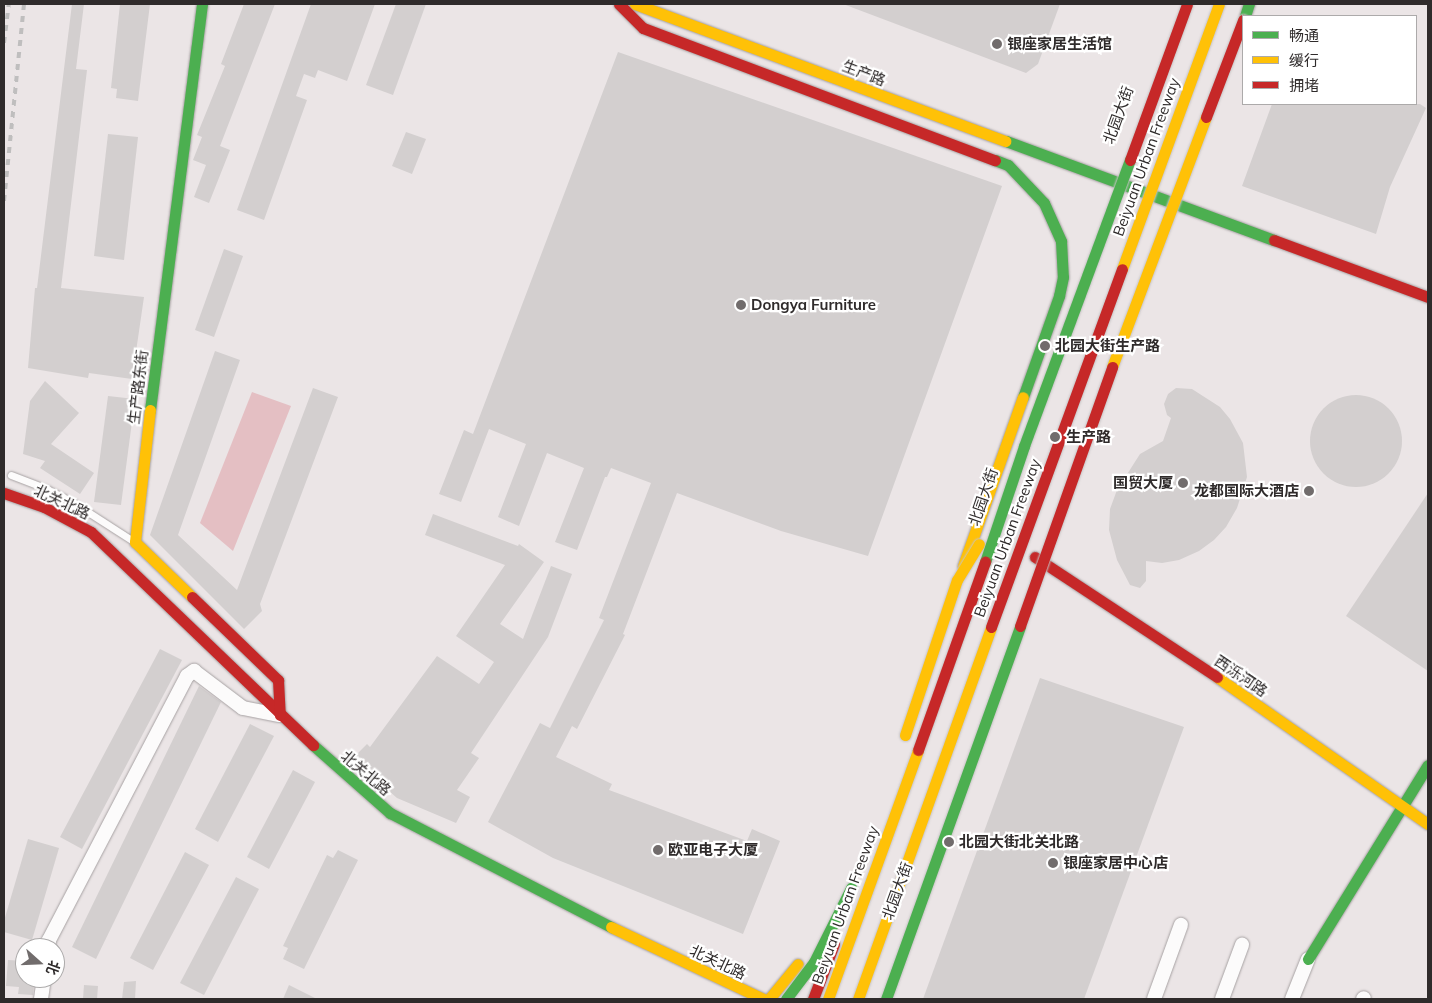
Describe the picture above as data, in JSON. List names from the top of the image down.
{
  "streets": {
    "main road": [
      "生产路",
      "北园大街",
      "Beiyuan Urban Freeway",
      "生产路东街",
      "北关北路",
      "西泺河路"
    ]
  },
  "crossings": [
    ["生产路", "北园大街"],
    ["北园大街", "西泺河路"]
  ],
  "places": [
    "银座家居生活馆",
    "Dongya Furniture",
    "北园大街生产路",
    "生产路",
    "国贸大厦",
    "龙都国际大酒店",
    "北园大街北关北路",
    "欧亚电子大厦",
    "银座家居中心店"
  ],
  "legend": ["畅通", "缓行", "拥堵"],
  "north": "right"
}
